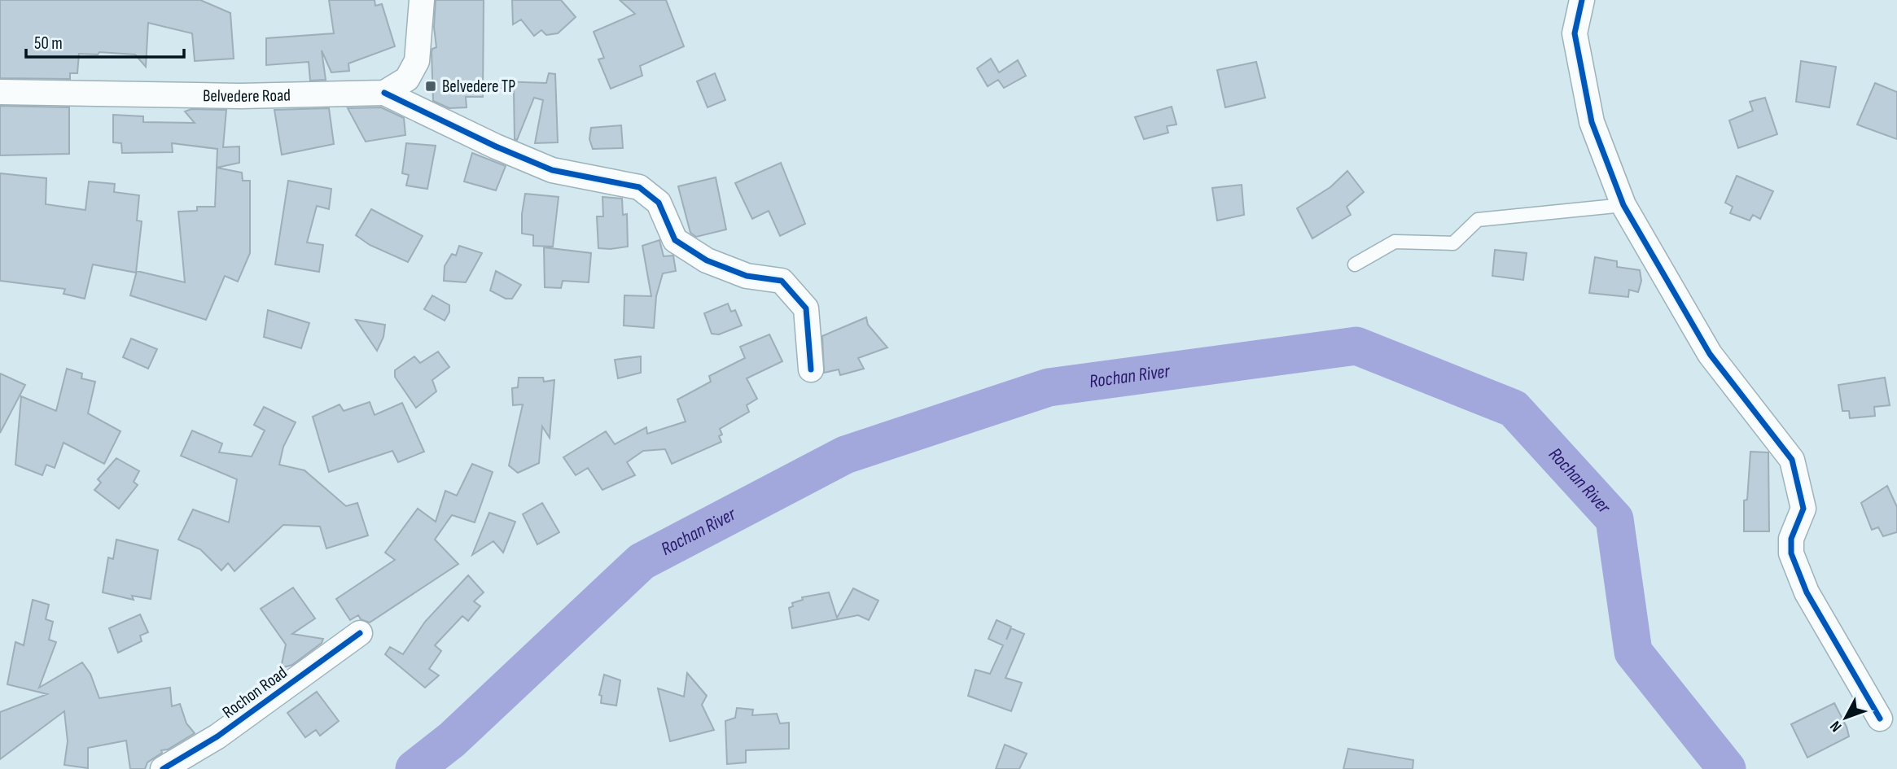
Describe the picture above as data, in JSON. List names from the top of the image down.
{
  "streets": {
    "street": ["Belvedere Road", "Rochon Road"]
  },
  "water": ["Rochan River"],
  "places": {
    "transit": ["Belvedere TP"]
  },
  "scale_bar": "50 m",
  "north": "bottom left"
}
